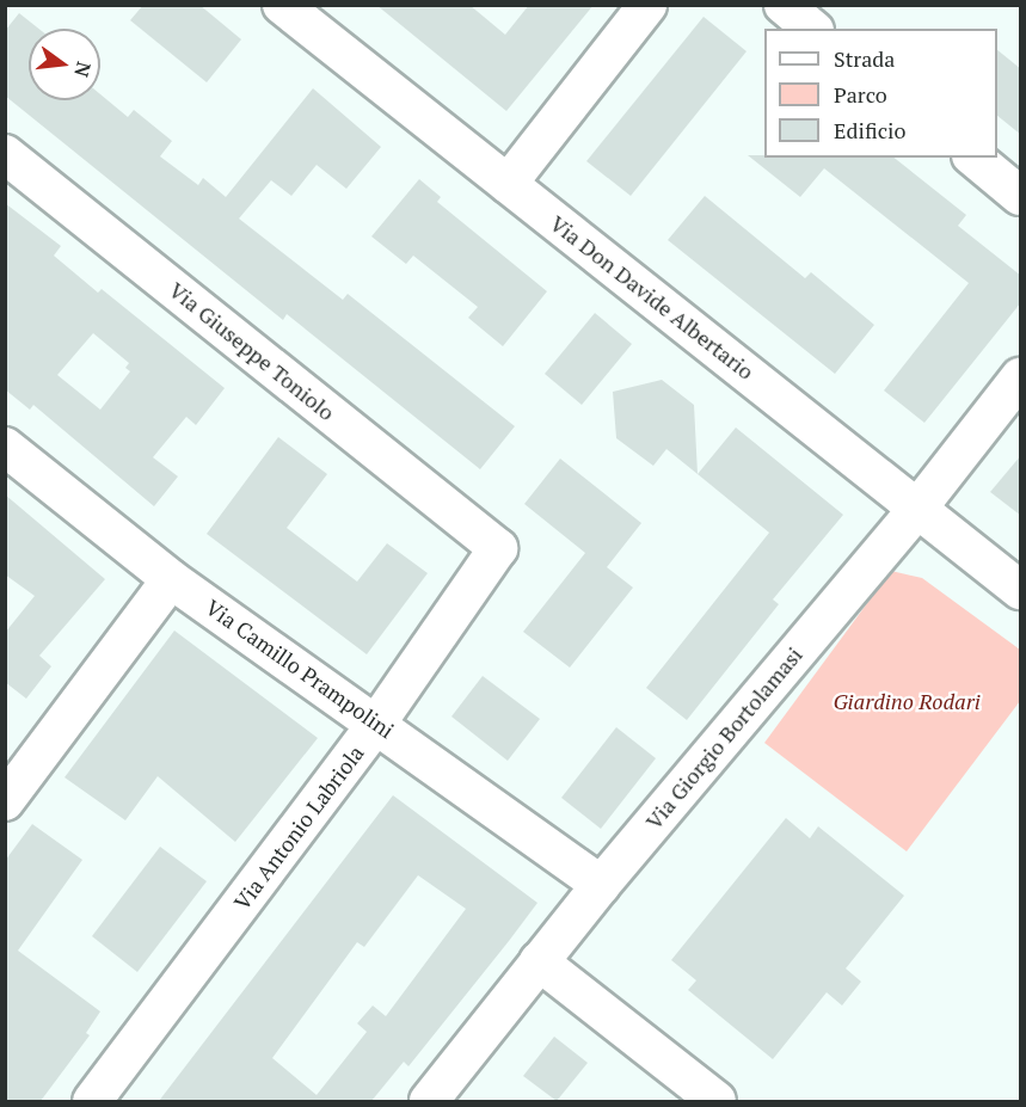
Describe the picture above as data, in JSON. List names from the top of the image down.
{
  "streets": {
    "street": [
      "Via Don Davide Albertario",
      "Via Giuseppe Toniolo",
      "Via Camillo Prampolini",
      "Via Giorgio Bortolamasi",
      "Via Antonio Labriola"
    ]
  },
  "crossings": [
    ["Via Don Davide Albertario", "Via Giorgio Bortolamasi"],
    ["Via Giuseppe Toniolo", "Via Antonio Labriola"],
    ["Via Camillo Prampolini", "Via Giorgio Bortolamasi"],
    ["Via Camillo Prampolini", "Via Antonio Labriola"]
  ],
  "parks": ["Giardino Rodari"],
  "legend": ["Strada", "Parco", "Edificio"],
  "north": "right"
}
